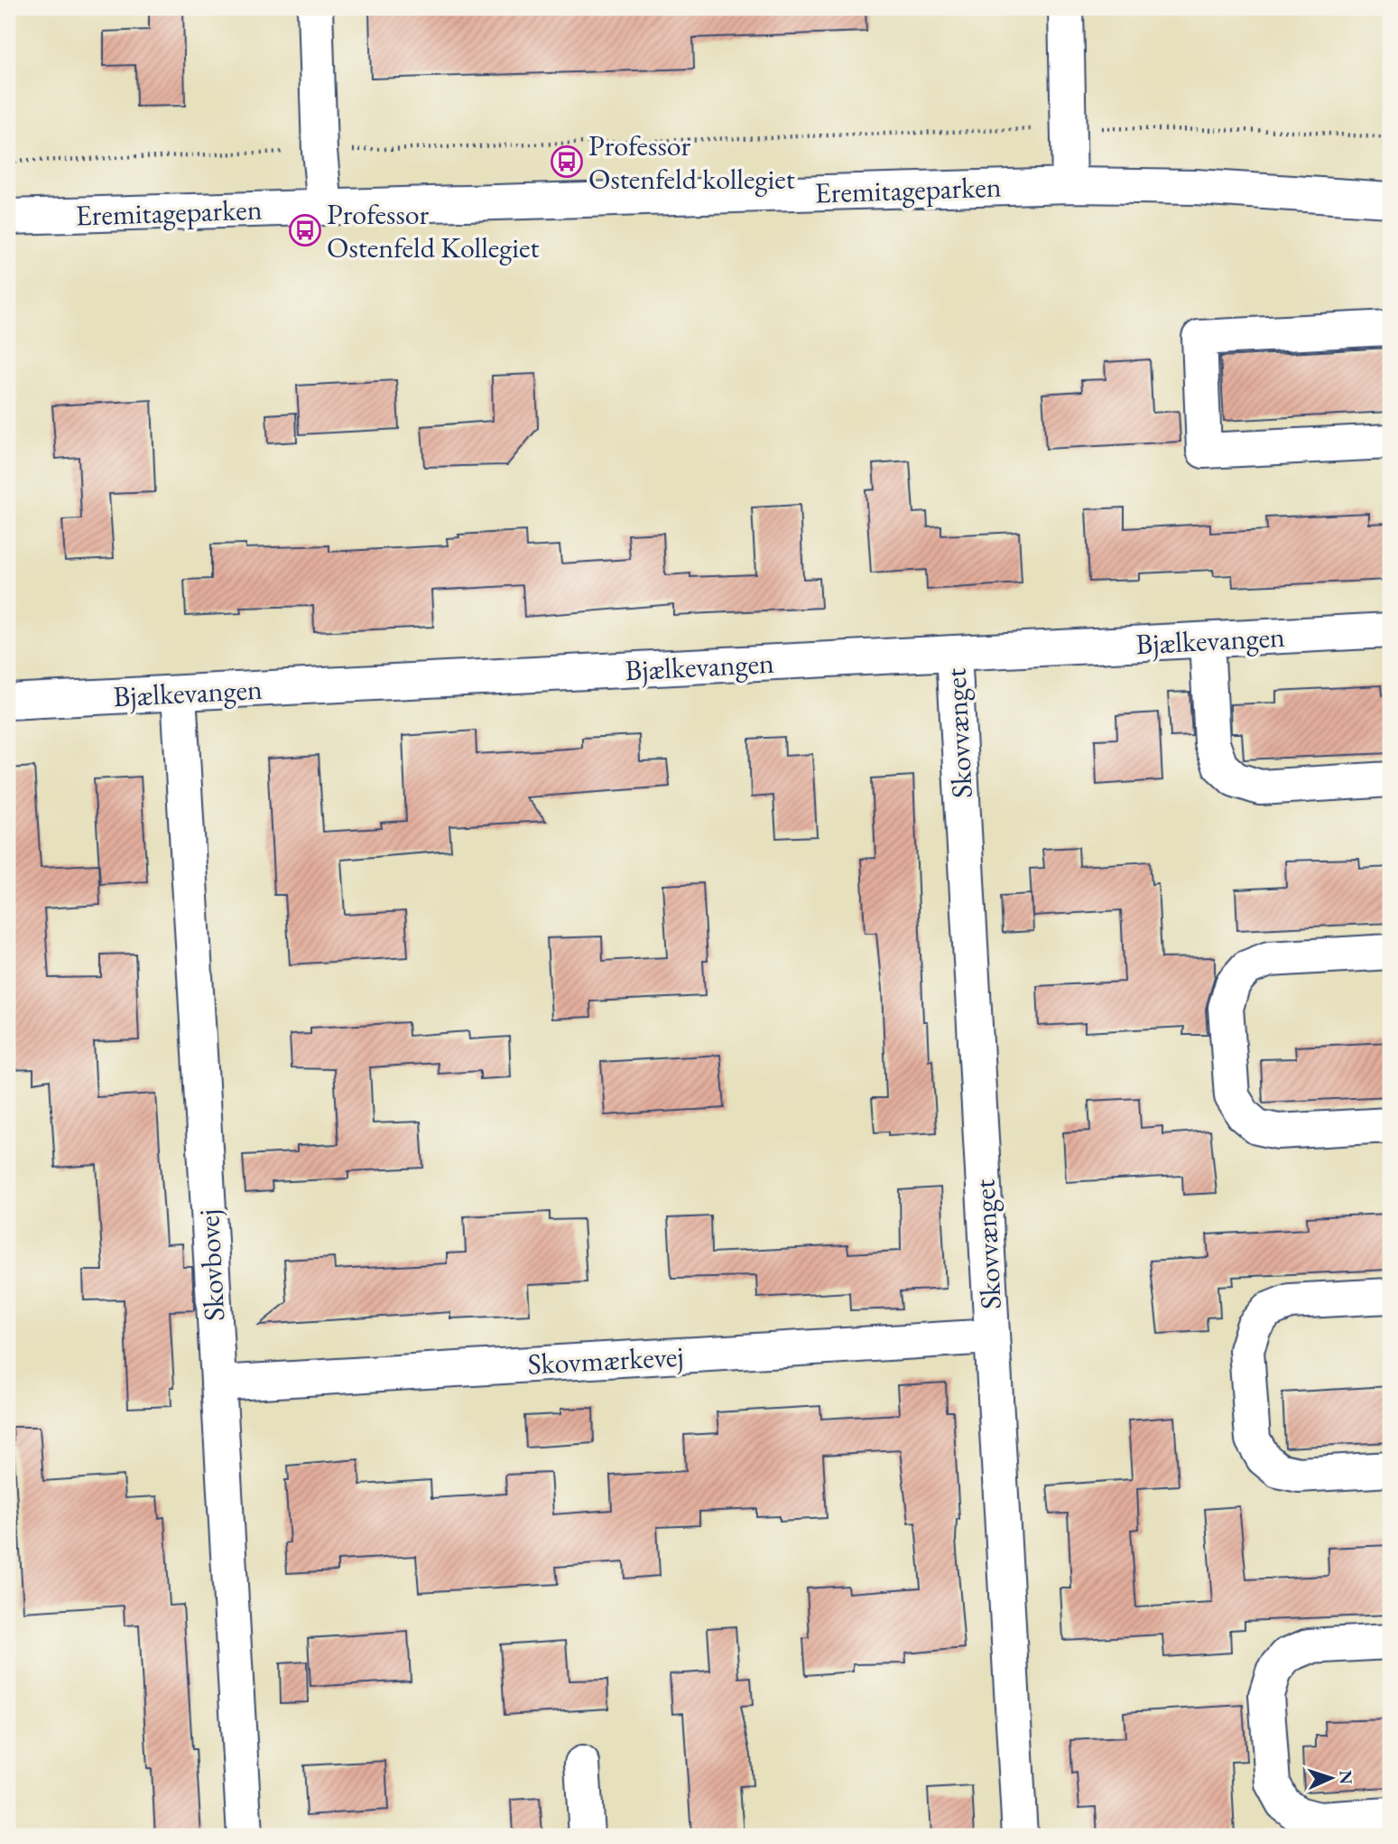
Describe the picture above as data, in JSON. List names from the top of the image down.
{
  "streets": {
    "street": [
      "Eremitageparken",
      "Bjælkevangen",
      "Skovvænget",
      "Skovbovej",
      "Skovmærkevej"
    ]
  },
  "crossings": [
    ["Bjælkevangen", "Skovvænget"],
    ["Bjælkevangen", "Skovbovej"],
    ["Skovvænget", "Skovmærkevej"],
    ["Skovbovej", "Skovmærkevej"]
  ],
  "places": {
    "bus stop": ["Professor Ostenfeld kollegiet", "Professor Ostenfeld Kollegiet"]
  },
  "north": "right"
}
